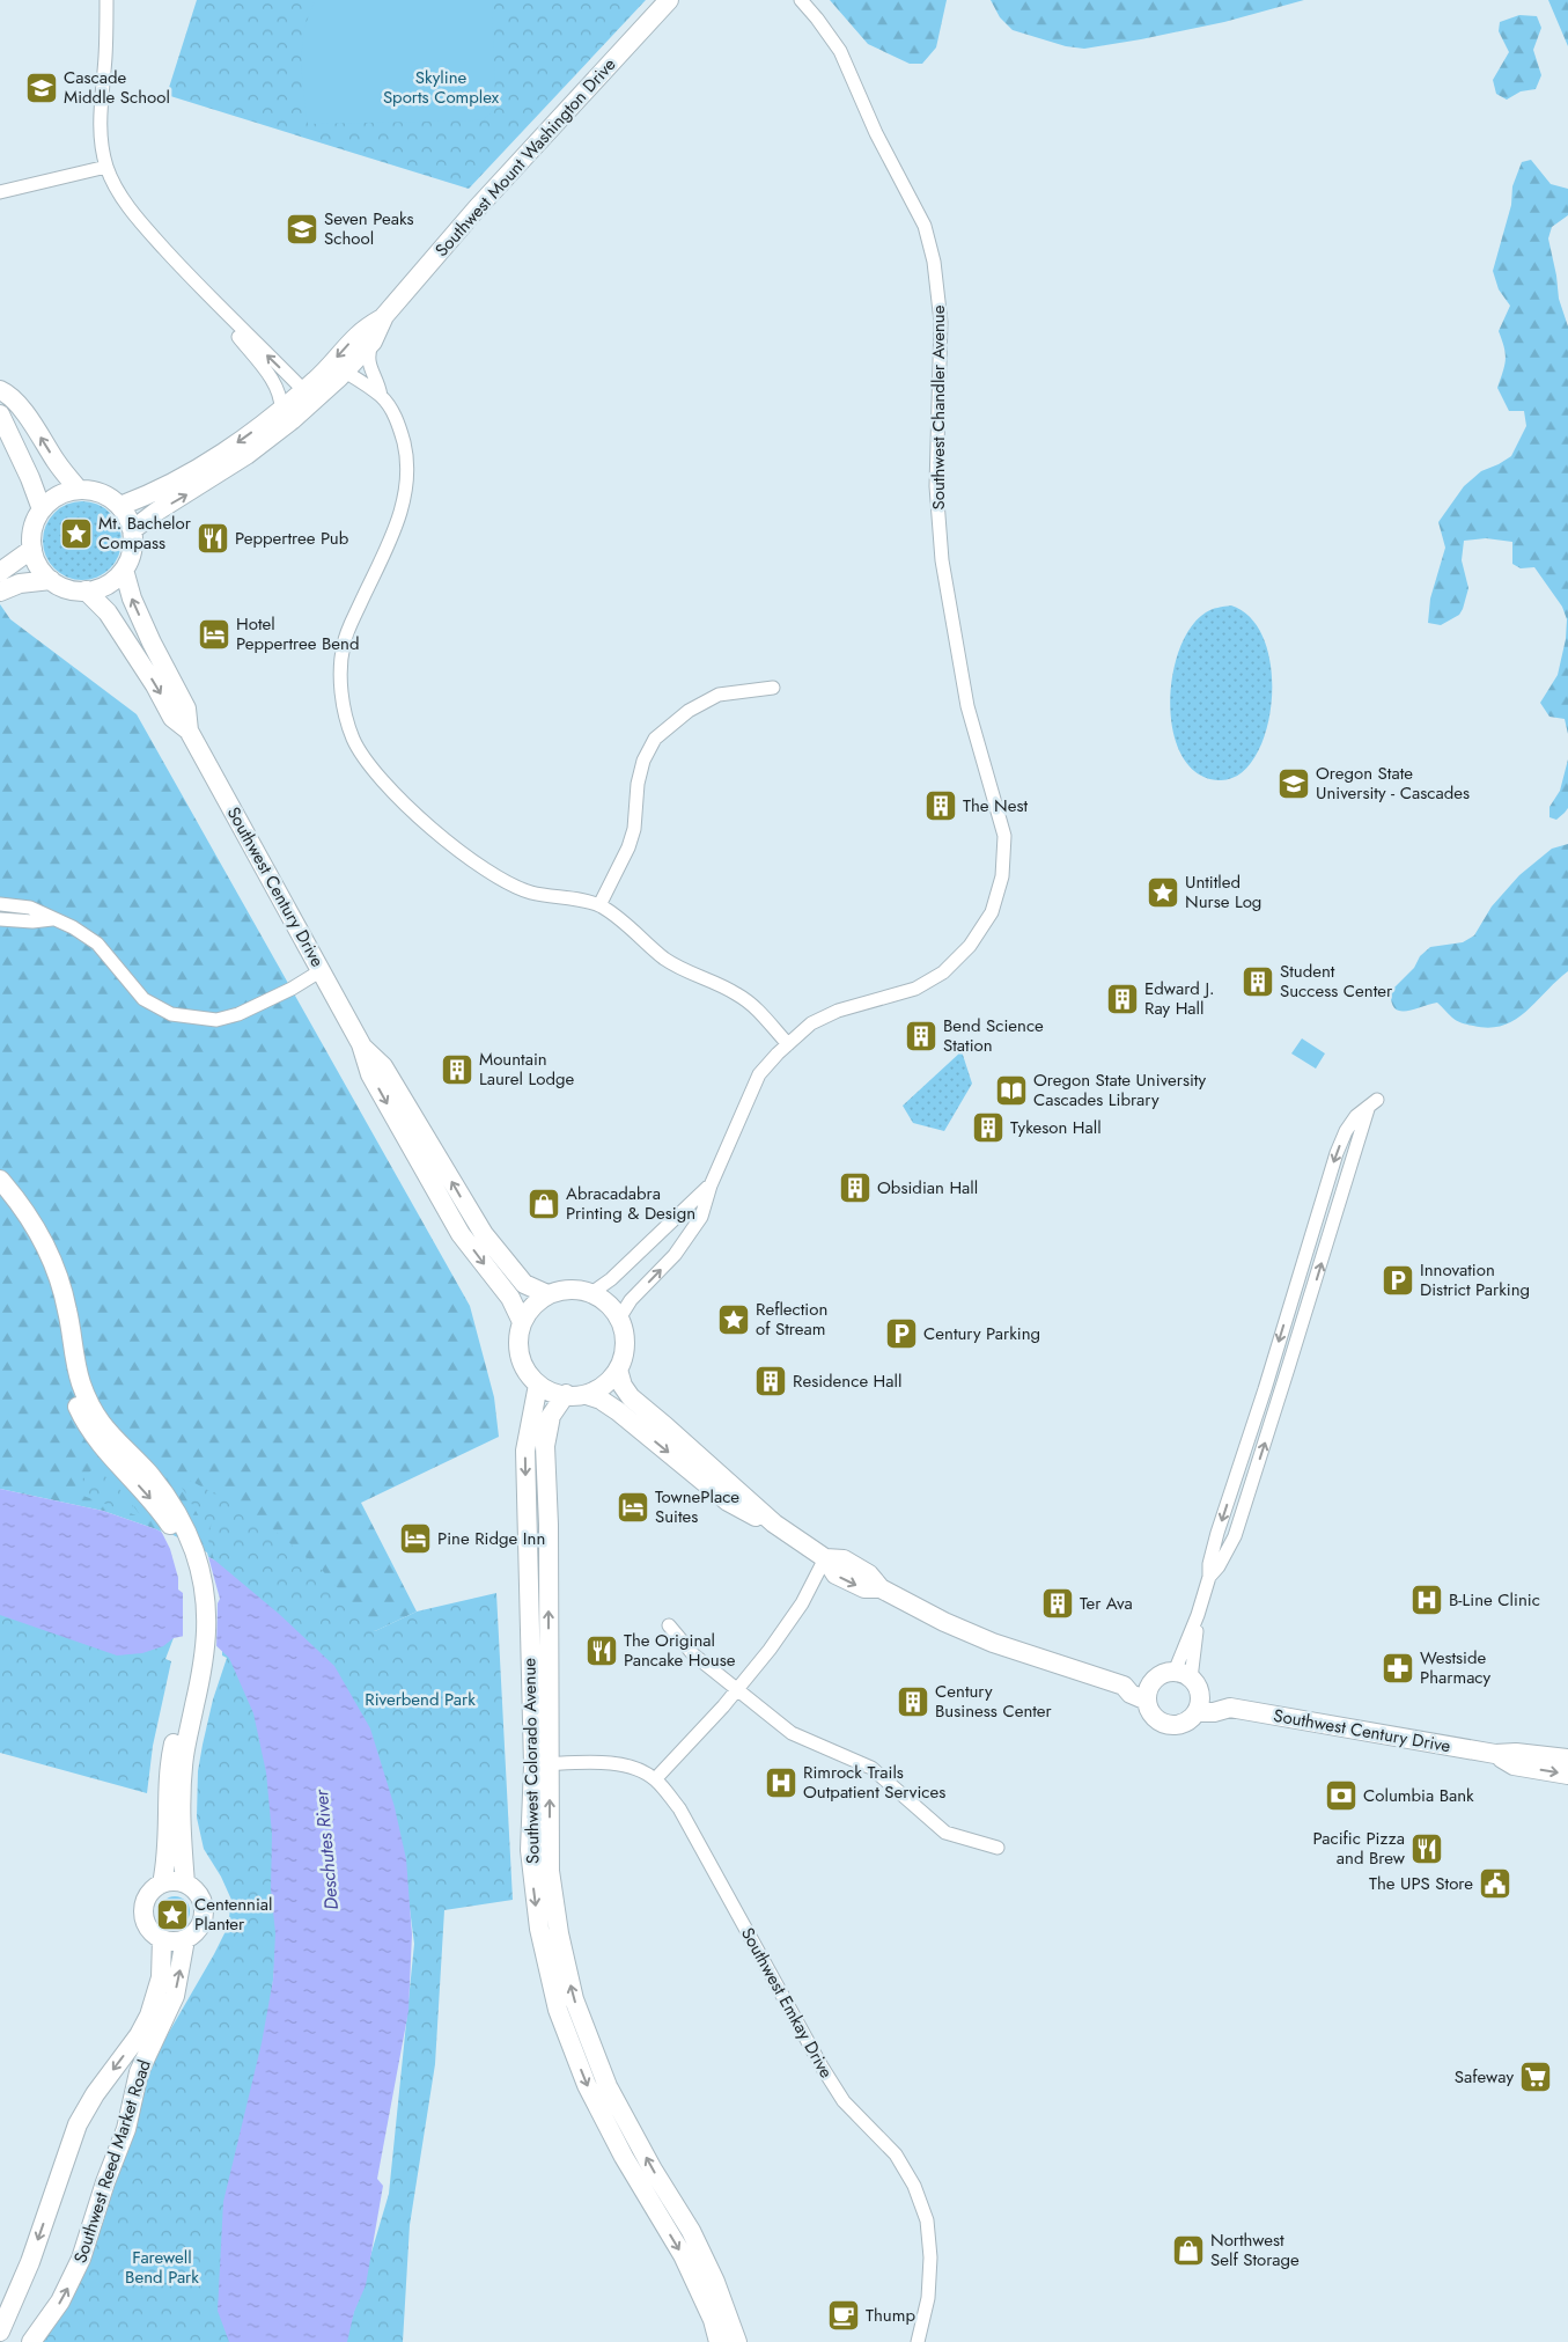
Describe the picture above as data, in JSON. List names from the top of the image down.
{
  "streets": {
    "main road": [
      "Southwest Mount Washington Drive",
      "Southwest Century Drive",
      "Southwest Colorado Avenue",
      "Southwest Reed Market Road"
    ],
    "street": ["Southwest Chandler Avenue", "Southwest Emkay Drive"]
  },
  "crossings": [
    ["Southwest Mount Washington Drive", "Southwest Century Drive"],
    ["Southwest Chandler Avenue", "Southwest Century Drive"],
    ["Southwest Chandler Avenue", "Southwest Colorado Avenue"],
    ["Southwest Century Drive", "Southwest Colorado Avenue"],
    ["Southwest Colorado Avenue", "Southwest Emkay Drive"]
  ],
  "water": ["Deschutes River"],
  "parks": ["Skyline Sports Complex", "Riverbend Park", "Farewell Bend Park"],
  "places": {
    "school or university": ["Cascade Middle School", "Seven Peaks School", "Oregon State University - Cascades"],
    "place": [
      "Mt. Bachelor Compass",
      "Untitled Nurse Log",
      "Reflection of Stream",
      "Centennial Planter"
    ],
    "restaurant": ["Peppertree Pub", "The Original Pancake House", "Pacific Pizza and Brew"],
    "hotel": ["Hotel Peppertree Bend", "TownePlace Suites", "Pine Ridge Inn"],
    "building": [
      "The Nest",
      "Student Success Center",
      "Edward J. Ray Hall",
      "Bend Science Station",
      "Mountain Laurel Lodge",
      "Tykeson Hall",
      "Obsidian Hall",
      "Residence Hall",
      "Ter Ava",
      "Century Business Center"
    ],
    "library": ["Oregon State University Cascades Library"],
    "shop": ["Abracadabra Printing & Design", "Northwest Self Storage"],
    "parking": ["Innovation District Parking", "Century Parking"],
    "hospital": ["B-Line Clinic", "Rimrock Trails Outpatient Services"],
    "pharmacy": ["Westside Pharmacy"],
    "bank": ["Columbia Bank"],
    "public building": ["The UPS Store"],
    "supermarket": ["Safeway"],
    "cafe": ["Thump"]
  }
}
